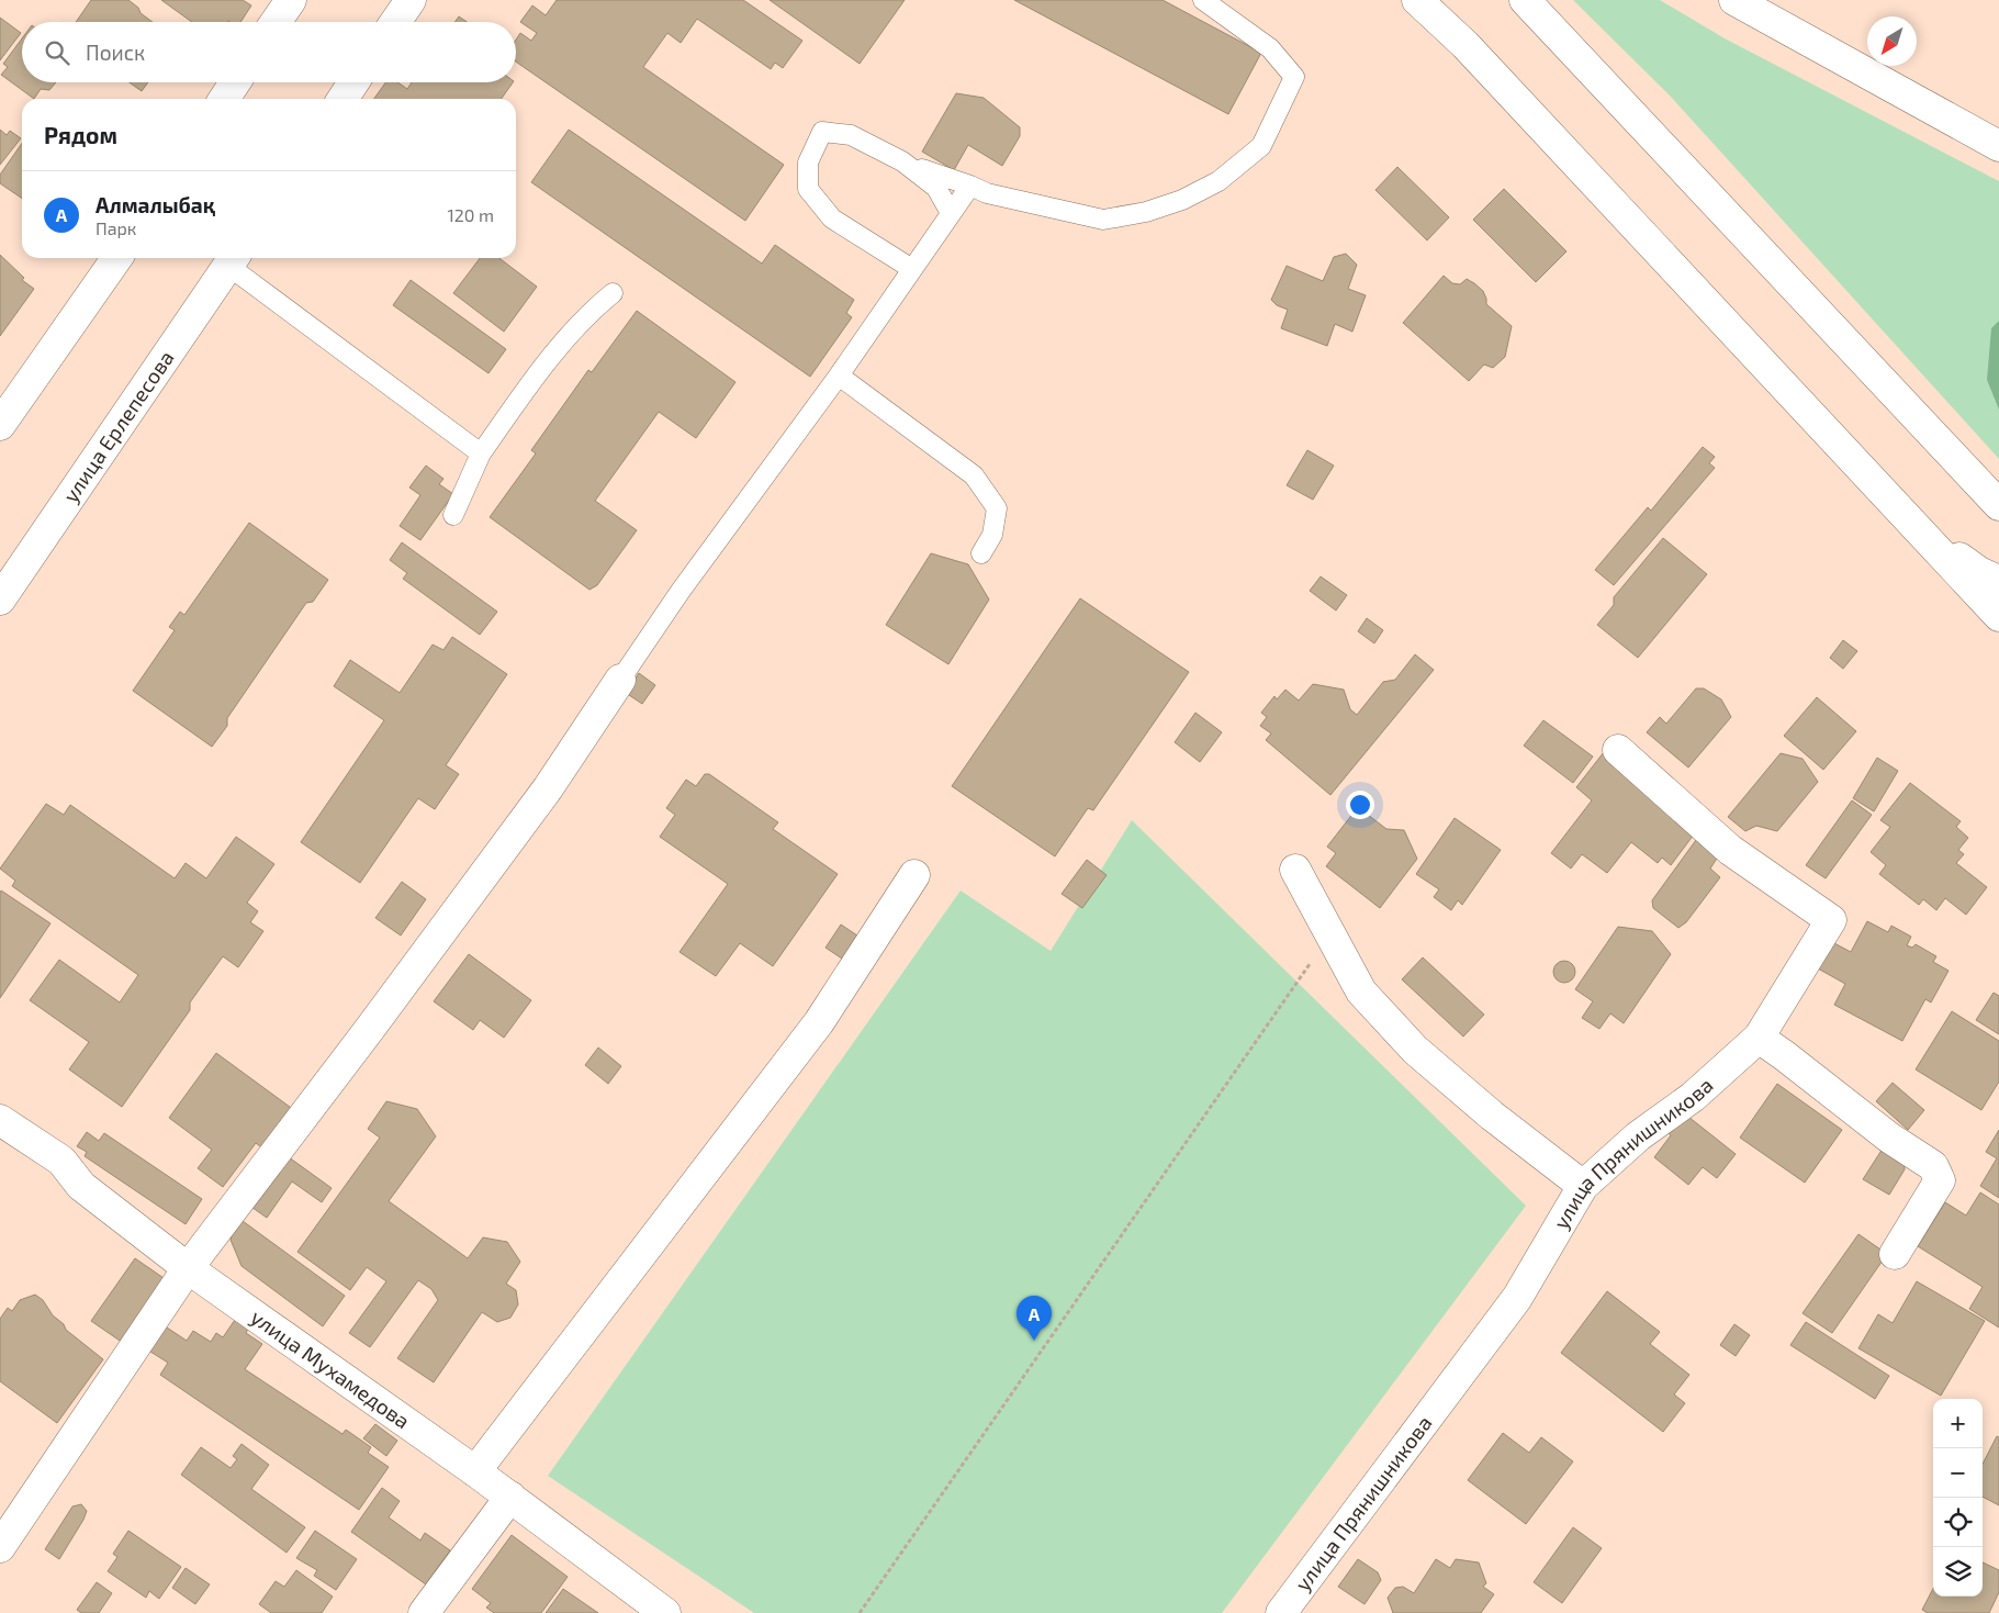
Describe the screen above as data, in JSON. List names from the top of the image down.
{
  "streets": {
    "main road": ["улица Ерлепесова", "улица Прянишникова", "улица Мухамедова"]
  },
  "north": "bottom left",
  "page": {
    "search": "Поиск",
    "heading": "Рядом",
    "list": [
      {
        "mark": "A",
        "name": "Алмалыбақ",
        "note": "Парк",
        "value": "120 m"
      }
    ],
    "pins": "A",
    "map_buttons": ["+", "−"]
  }
}
